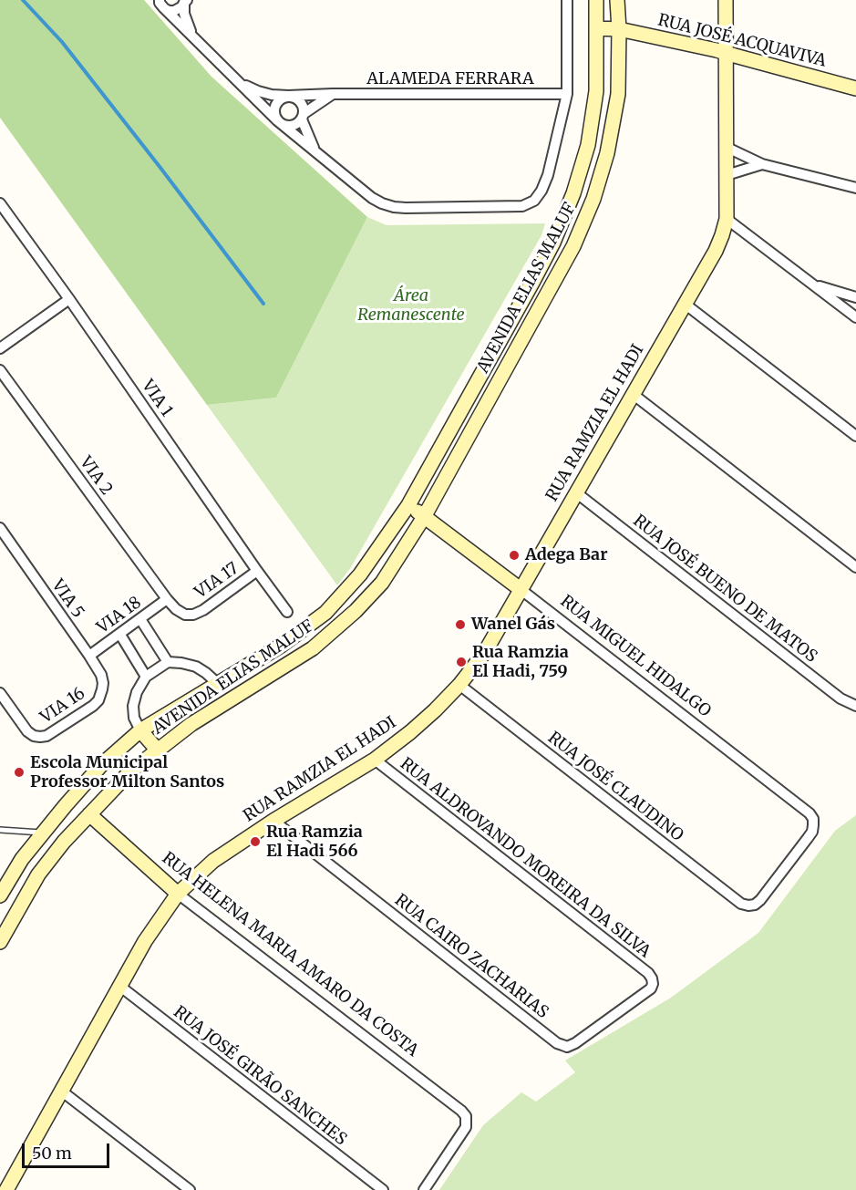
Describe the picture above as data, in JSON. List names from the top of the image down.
{
  "streets": {
    "street": [
      "RUA JOSÉ ACQUAVIVA",
      "ALAMEDA FERRARA",
      "AVENIDA ELIAS MALUF",
      "VIA 1",
      "RUA RAMZIA EL HADI",
      "VIA 2",
      "VIA 17",
      "RUA JOSÉ BUENO DE MATOS",
      "VIA 5",
      "VIA 18",
      "RUA MIGUEL HIDALGO",
      "VIA 16",
      "RUA JOSÉ CLAUDINO",
      "RUA ALDROVANDO MOREIRA DA SILVA",
      "RUA HELENA MARIA AMARO DA COSTA",
      "RUA CAIRO ZACHARIAS",
      "RUA JOSÉ GIRÃO SANCHES"
    ]
  },
  "crossings": [
    ["RUA JOSÉ ACQUAVIVA", "AVENIDA ELIAS MALUF"],
    ["RUA JOSÉ ACQUAVIVA", "RUA RAMZIA EL HADI"],
    ["AVENIDA ELIAS MALUF", "RUA MIGUEL HIDALGO"],
    ["AVENIDA ELIAS MALUF", "RUA HELENA MARIA AMARO DA COSTA"],
    ["VIA 1", "VIA 17"],
    ["RUA RAMZIA EL HADI", "RUA JOSÉ BUENO DE MATOS"],
    ["RUA RAMZIA EL HADI", "RUA MIGUEL HIDALGO"],
    ["RUA RAMZIA EL HADI", "RUA JOSÉ CLAUDINO"],
    ["RUA RAMZIA EL HADI", "RUA ALDROVANDO MOREIRA DA SILVA"],
    ["RUA RAMZIA EL HADI", "RUA HELENA MARIA AMARO DA COSTA"],
    ["RUA RAMZIA EL HADI", "RUA CAIRO ZACHARIAS"],
    ["RUA RAMZIA EL HADI", "RUA JOSÉ GIRÃO SANCHES"],
    ["VIA 2", "VIA 17"],
    ["VIA 2", "VIA 18"],
    ["VIA 17", "VIA 18"],
    ["VIA 5", "VIA 18"],
    ["VIA 5", "VIA 16"],
    ["RUA MIGUEL HIDALGO", "RUA JOSÉ CLAUDINO"],
    ["RUA ALDROVANDO MOREIRA DA SILVA", "RUA CAIRO ZACHARIAS"]
  ],
  "parks": ["Área Remanescente"],
  "places": [
    "Adega Bar",
    "Wanel Gás",
    "Rua Ramzia El Hadi, 759",
    "Escola Municipal Professor Milton Santos",
    "Rua Ramzia El Hadi 566"
  ],
  "scale_bar": "50 m"
}
